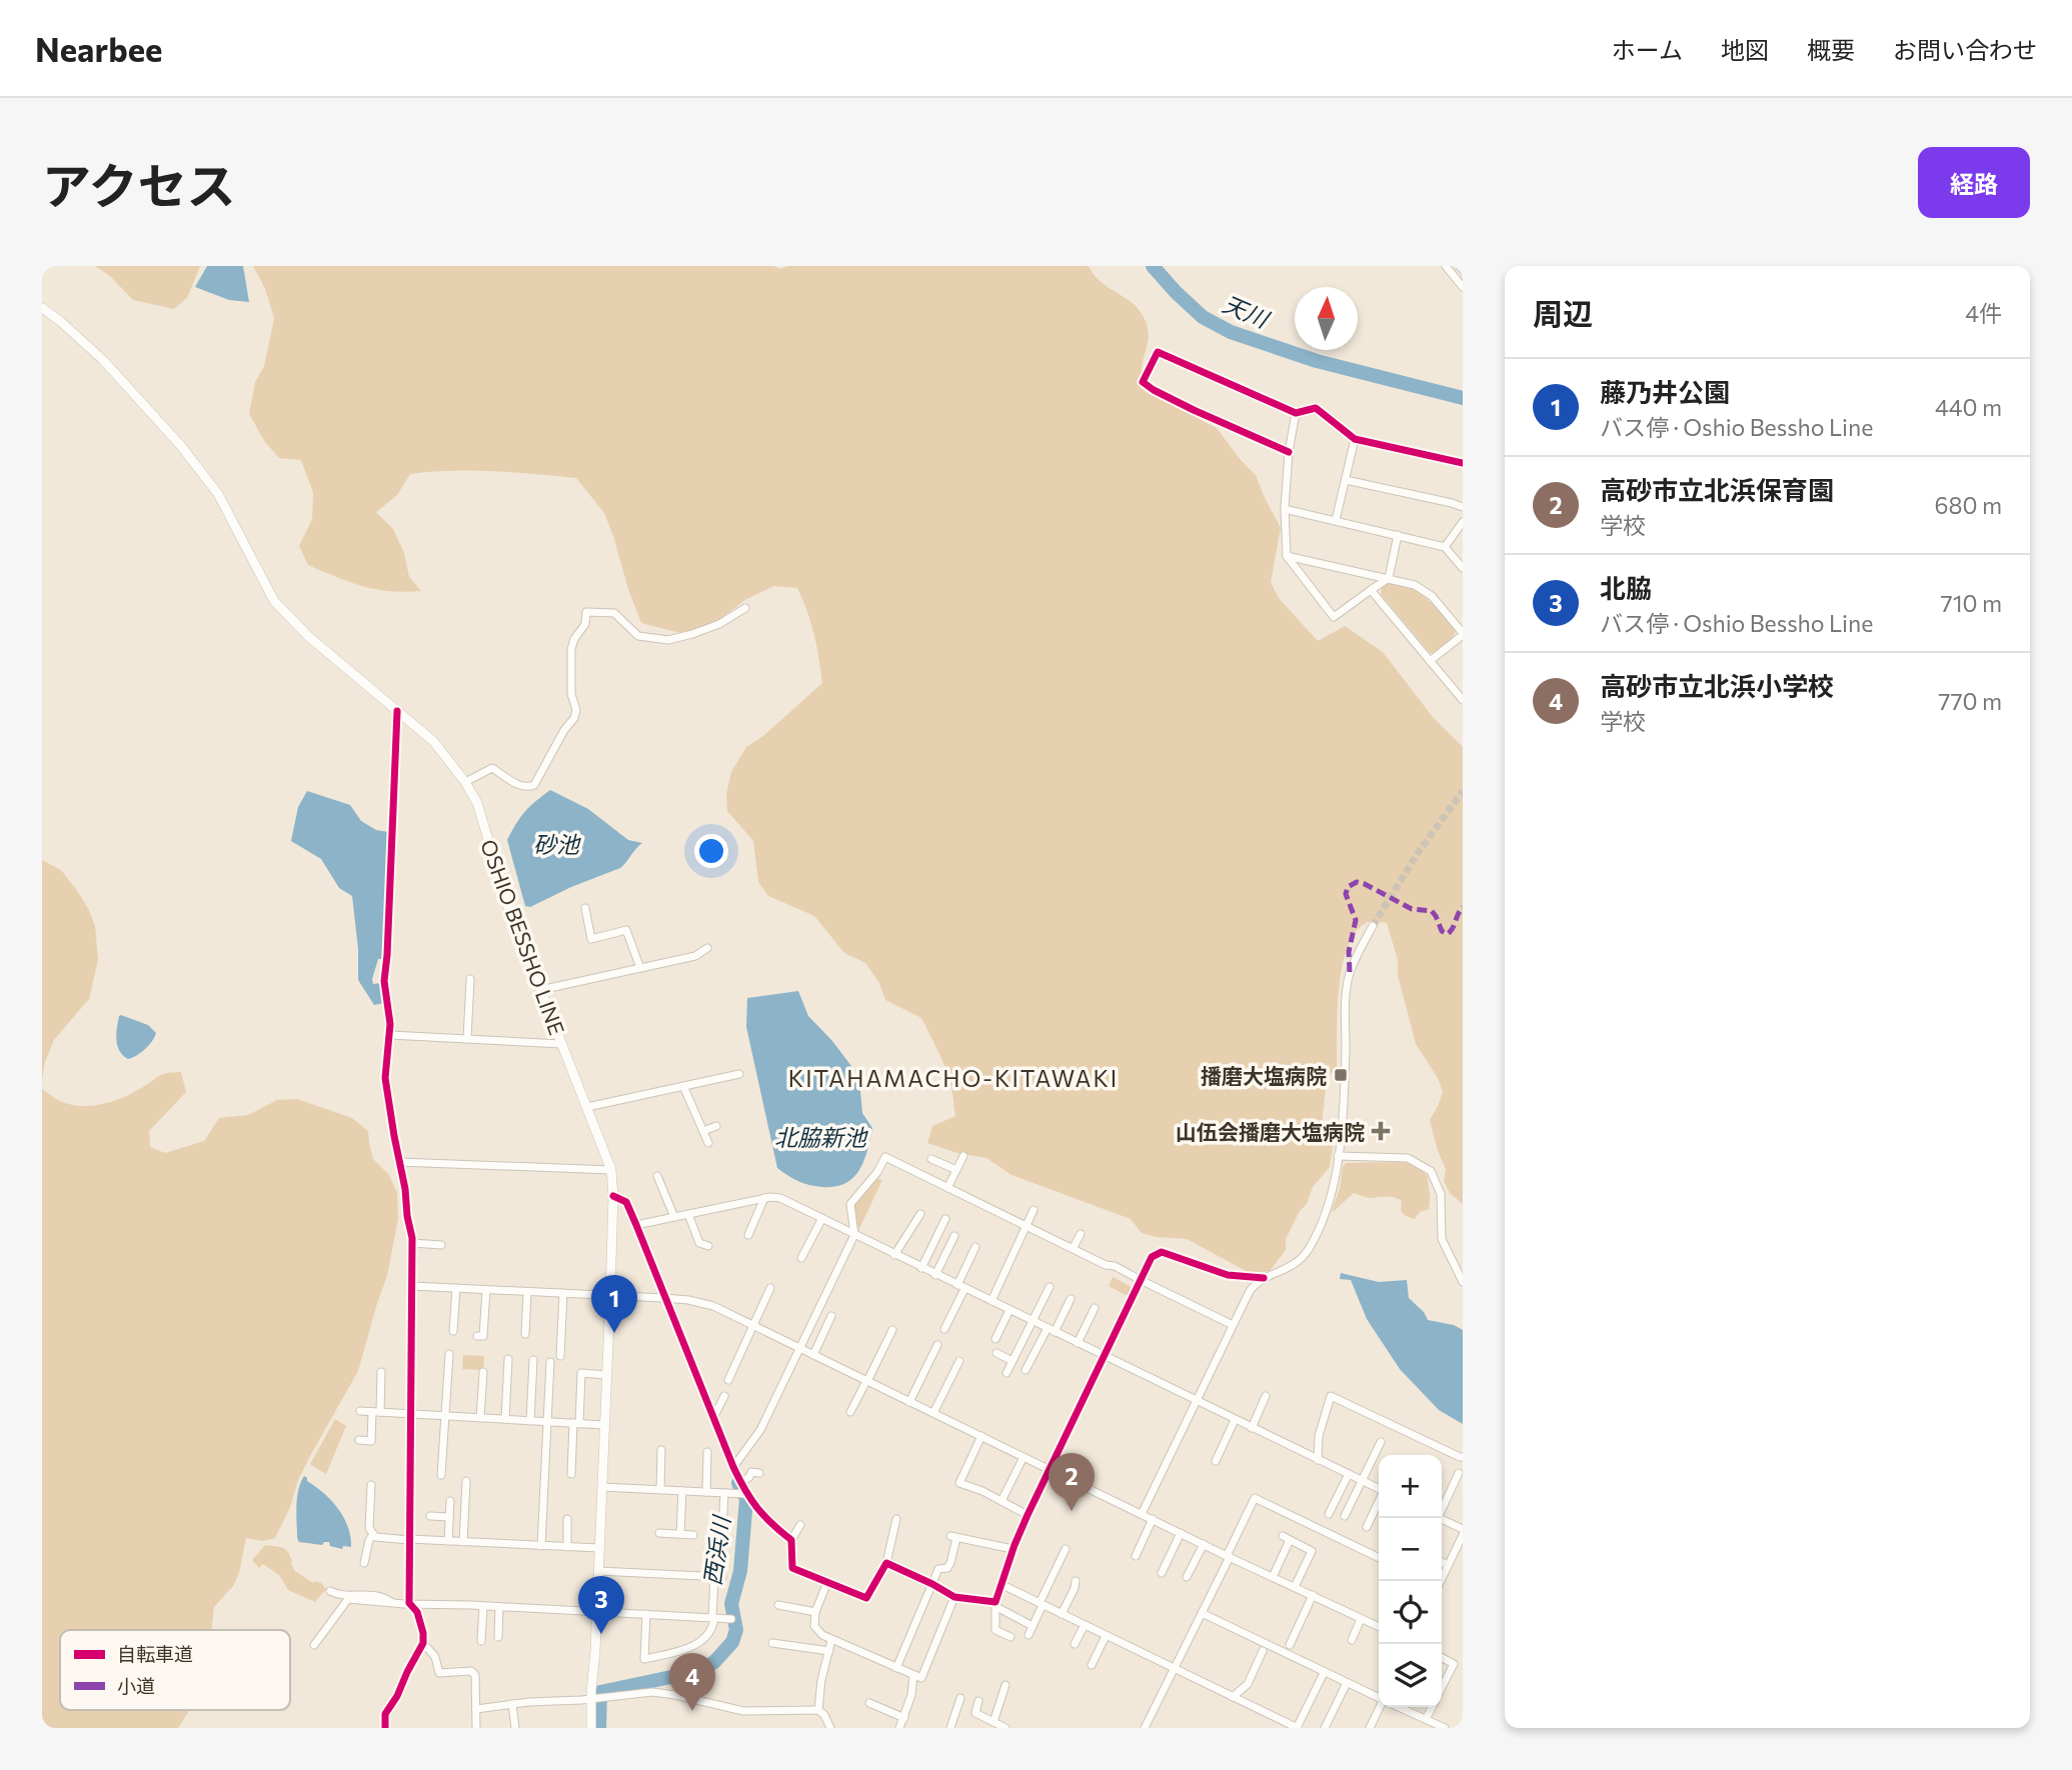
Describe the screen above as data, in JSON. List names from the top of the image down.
{
  "streets": {
    "main road": ["OSHIO BESSHO LINE"]
  },
  "districts": ["KITAHAMACHO-KITAWAKI"],
  "water": [
    "天川",
    "砂池",
    "北脇新池",
    "西浜川"
  ],
  "places": {
    "transit": ["播磨大塩病院"],
    "health": ["山伍会播磨大塩病院"]
  },
  "legend": ["自転車道", "小道"],
  "north": "top",
  "page": {
    "header": "Nearbee",
    "nav": [
      "ホーム",
      "地図",
      "概要",
      "お問い合わせ"
    ],
    "title": "アクセス",
    "buttons": "経路",
    "heading": ["周辺", "4件"],
    "list": [
      {
        "mark": "1",
        "name": "藤乃井公園",
        "note": "バス停 · Oshio Bessho Line",
        "value": "440 m"
      },
      {
        "mark": "2",
        "name": "高砂市立北浜保育園",
        "note": "学校",
        "value": "680 m"
      },
      {
        "mark": "3",
        "name": "北脇",
        "note": "バス停 · Oshio Bessho Line",
        "value": "710 m"
      },
      {
        "mark": "4",
        "name": "高砂市立北浜小学校",
        "note": "学校",
        "value": "770 m"
      }
    ],
    "pins": [
      "1",
      "2",
      "3",
      "4"
    ],
    "map_buttons": ["+", "−"]
  }
}
